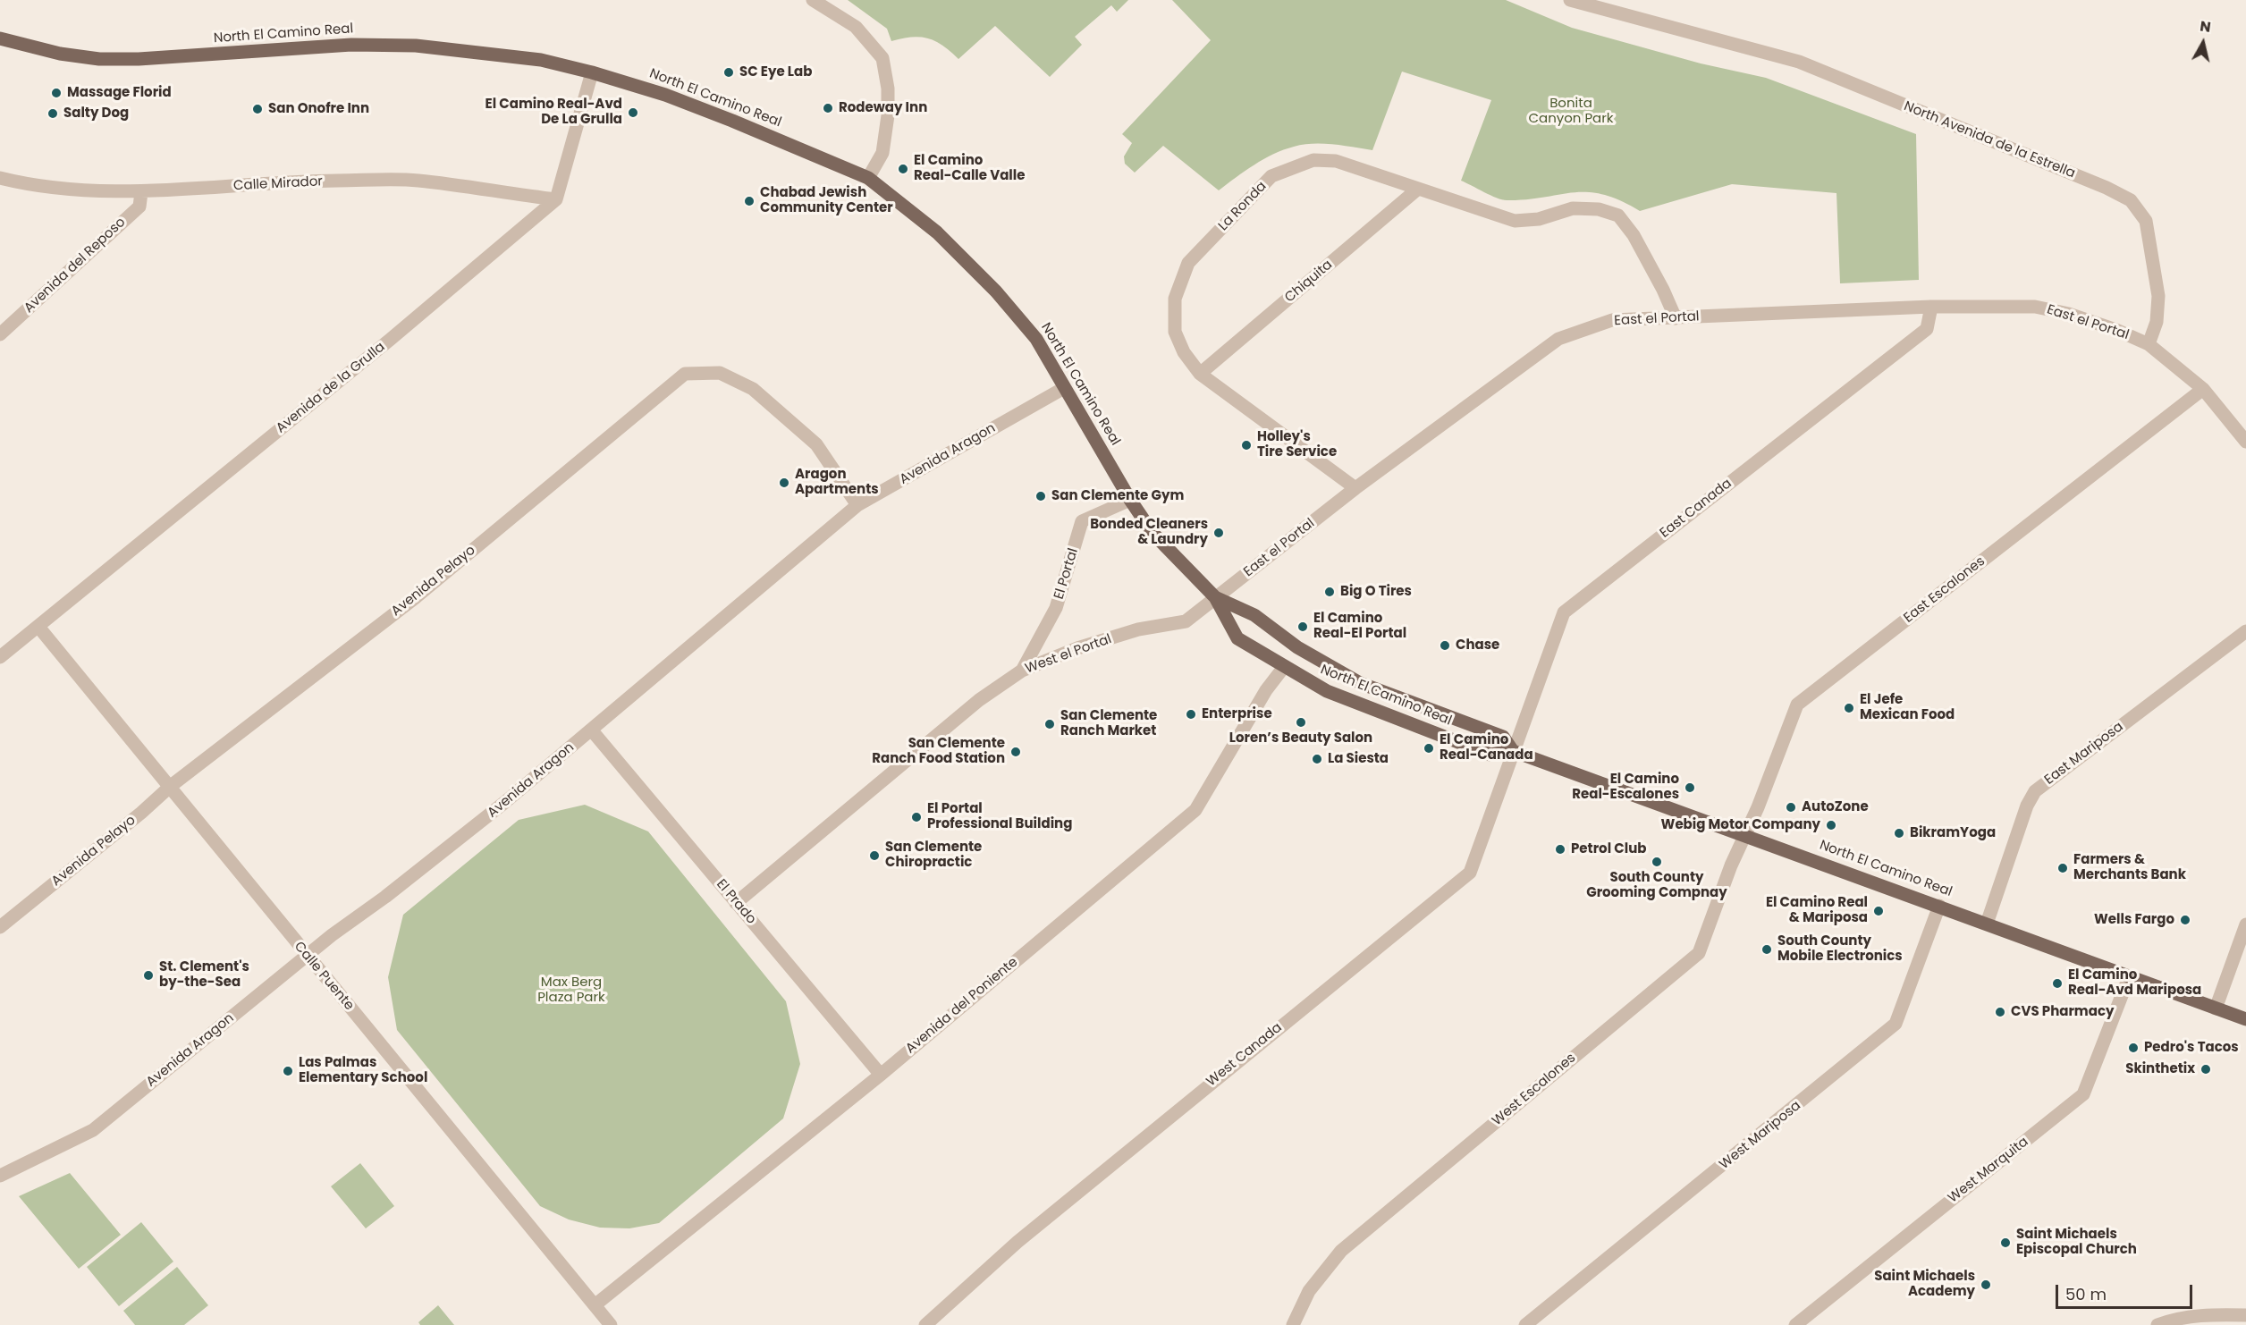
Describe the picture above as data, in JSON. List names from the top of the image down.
{
  "streets": {
    "main road": ["North El Camino Real"],
    "street": [
      "North Avenida de la Estrella",
      "Calle Mirador",
      "La Ronda",
      "Avenida del Reposo",
      "Chiquita",
      "East el Portal",
      "Avenida de la Grulla",
      "Avenida Aragon",
      "East Canada",
      "El Portal",
      "Avenida Pelayo",
      "East Escalones",
      "West el Portal",
      "East Mariposa",
      "El Prado",
      "Calle Puente",
      "Avenida del Poniente",
      "West Canada",
      "West Escalones",
      "West Mariposa",
      "West Marquita"
    ]
  },
  "crossings": [
    ["North El Camino Real", "East el Portal"],
    ["North El Camino Real", "Avenida Aragon"],
    ["North El Camino Real", "East Canada"],
    ["North El Camino Real", "El Portal"],
    ["North El Camino Real", "East Escalones"],
    ["North El Camino Real", "West el Portal"],
    ["North El Camino Real", "East Mariposa"],
    ["North El Camino Real", "Avenida del Poniente"],
    ["North El Camino Real", "West Canada"],
    ["North El Camino Real", "West Escalones"],
    ["North El Camino Real", "West Mariposa"],
    ["North El Camino Real", "West Marquita"],
    ["North Avenida de la Estrella", "East el Portal"],
    ["Calle Mirador", "Avenida del Reposo"],
    ["Calle Mirador", "Avenida de la Grulla"],
    ["La Ronda", "Chiquita"],
    ["La Ronda", "East el Portal"],
    ["East el Portal", "East Canada"],
    ["East el Portal", "West el Portal"],
    ["Avenida de la Grulla", "Calle Puente"],
    ["Avenida Aragon", "Avenida Pelayo"],
    ["Avenida Aragon", "El Prado"],
    ["Avenida Aragon", "Calle Puente"],
    ["East Canada", "West Canada"],
    ["El Portal", "West el Portal"],
    ["Avenida Pelayo", "Calle Puente"],
    ["East Escalones", "West Escalones"],
    ["West el Portal", "El Prado"],
    ["El Prado", "Avenida del Poniente"],
    ["Calle Puente", "Avenida del Poniente"]
  ],
  "parks": ["Bonita Canyon Park", "Max Berg Plaza Park"],
  "places": [
    "SC Eye Lab",
    "Massage Florid",
    "Rodeway Inn",
    "San Onofre Inn",
    "El Camino Real-Avd De La Grulla",
    "Salty Dog",
    "El Camino Real-Calle Valle",
    "Chabad Jewish Community Center",
    "Holley's Tire Service",
    "Aragon Apartments",
    "San Clemente Gym",
    "Bonded Cleaners & Laundry",
    "Big O Tires",
    "El Camino Real-El Portal",
    "Chase",
    "El Jefe Mexican Food",
    "Enterprise",
    "Loren’s Beauty Salon",
    "San Clemente Ranch Market",
    "El Camino Real-Canada",
    "San Clemente Ranch Food Station",
    "La Siesta",
    "El Camino Real-Escalones",
    "AutoZone",
    "El Portal Professional Building",
    "Webig Motor Company",
    "BikramYoga",
    "Petrol Club",
    "San Clemente Chiropractic",
    "South County Grooming Compnay",
    "Farmers & Merchants Bank",
    "El Camino Real & Mariposa",
    "Wells Fargo",
    "South County Mobile Electronics",
    "St. Clement's by-the-Sea",
    "El Camino Real-Avd Mariposa",
    "CVS Pharmacy",
    "Pedro's Tacos",
    "Skinthetix",
    "Las Palmas Elementary School",
    "Saint Michaels Episcopal Church",
    "Saint Michaels Academy"
  ],
  "scale_bar": "50 m",
  "north": "top"
}
